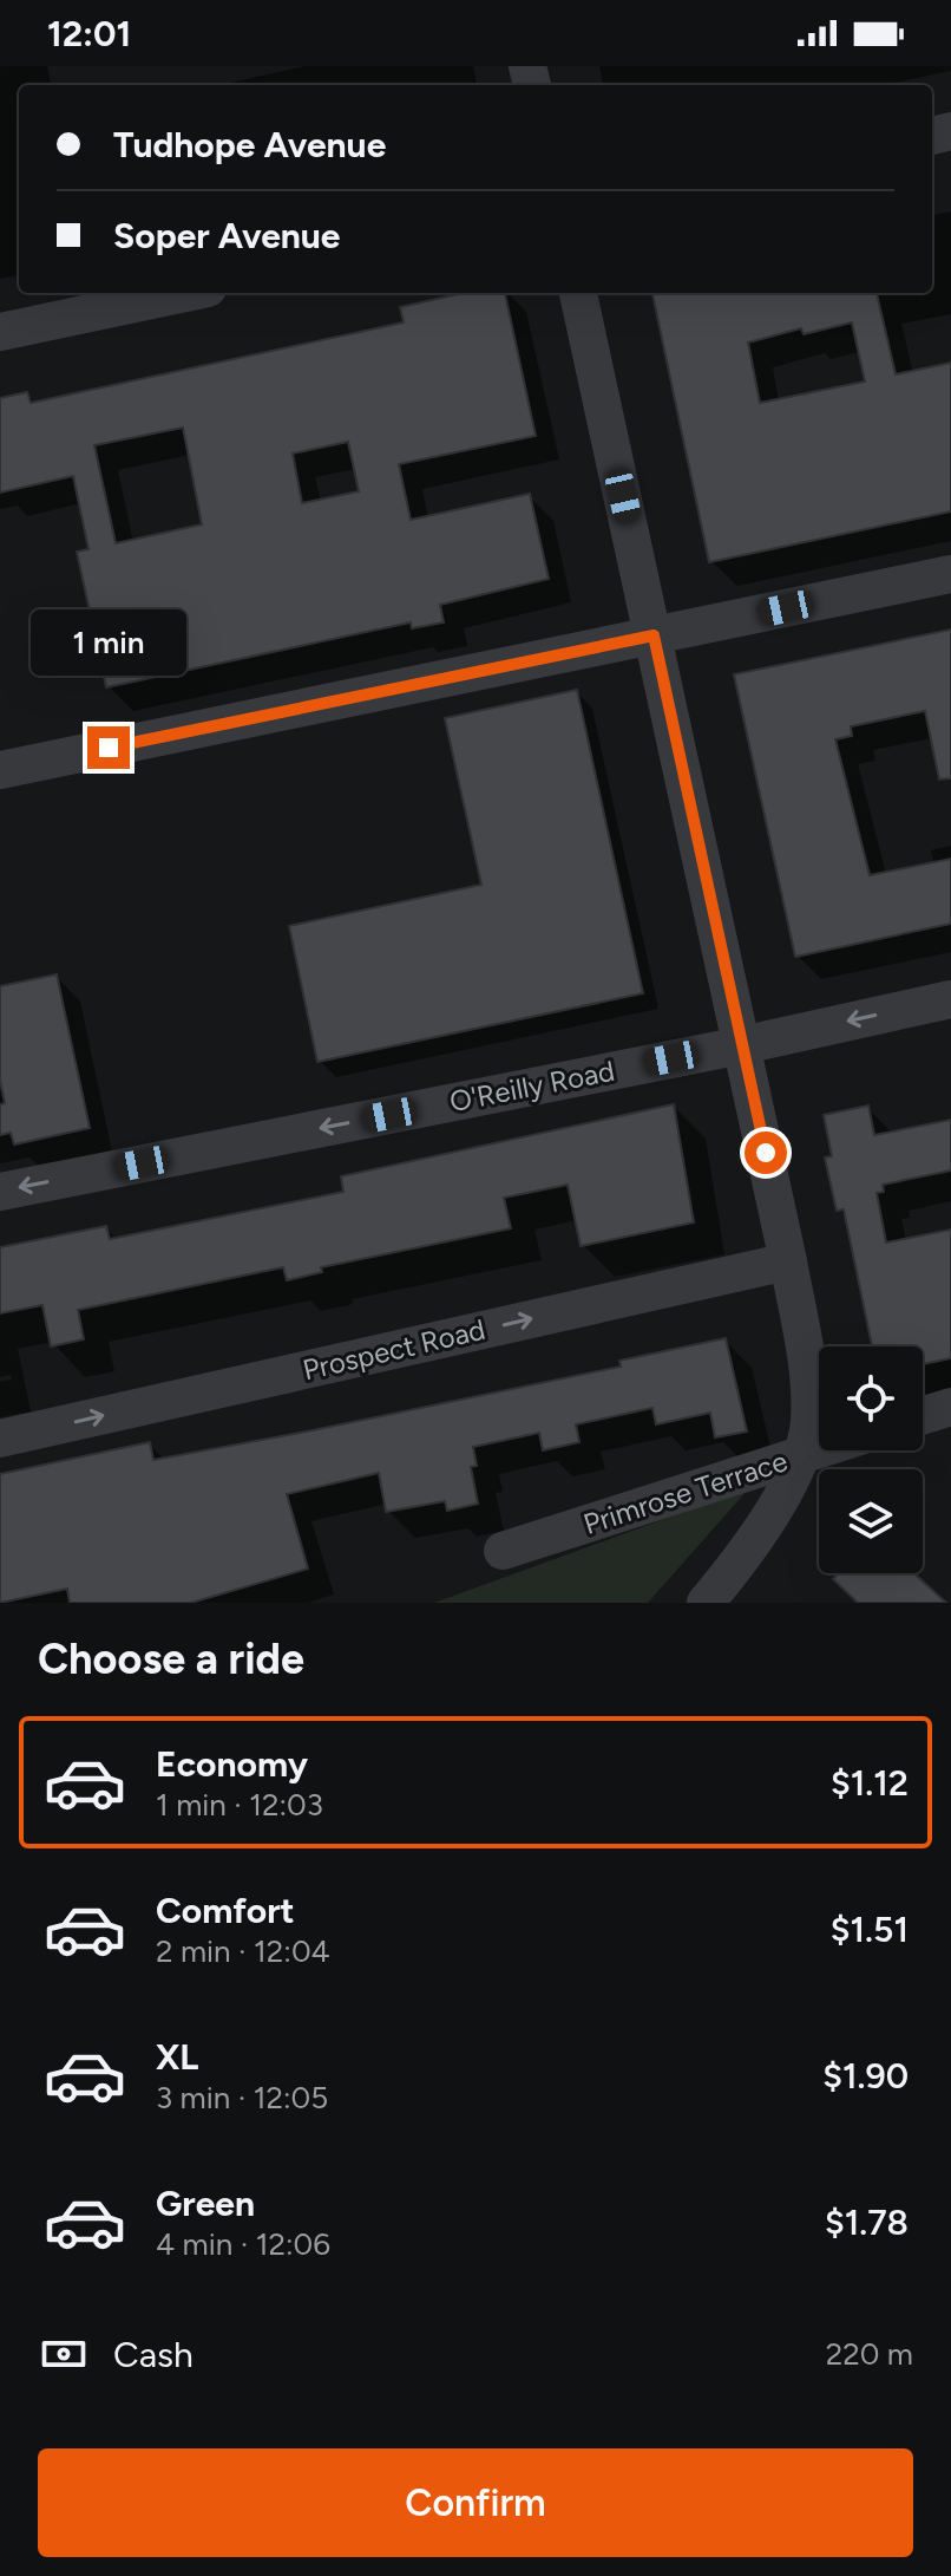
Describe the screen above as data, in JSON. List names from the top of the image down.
{
  "streets": {
    "street": ["O'Reilly Road", "Prospect Road", "Primrose Terrace"]
  },
  "one_way": ["O'Reilly Road", "Prospect Road"],
  "page": {
    "status": "12:01",
    "banner": ["Tudhope Avenue", "Soper Avenue"],
    "bubble": "1 min",
    "heading": "Choose a ride",
    "list": [
      {
        "name": "Economy",
        "note": "1 min · 12:03",
        "value": "$1.12"
      },
      {
        "name": "Comfort",
        "note": "2 min · 12:04",
        "value": "$1.51"
      },
      {
        "name": "XL",
        "note": "3 min · 12:05",
        "value": "$1.90"
      },
      {
        "name": "Green",
        "note": "4 min · 12:06",
        "value": "$1.78"
      }
    ],
    "pay": ["Cash", "220 m"],
    "buttons": "Confirm"
  }
}
